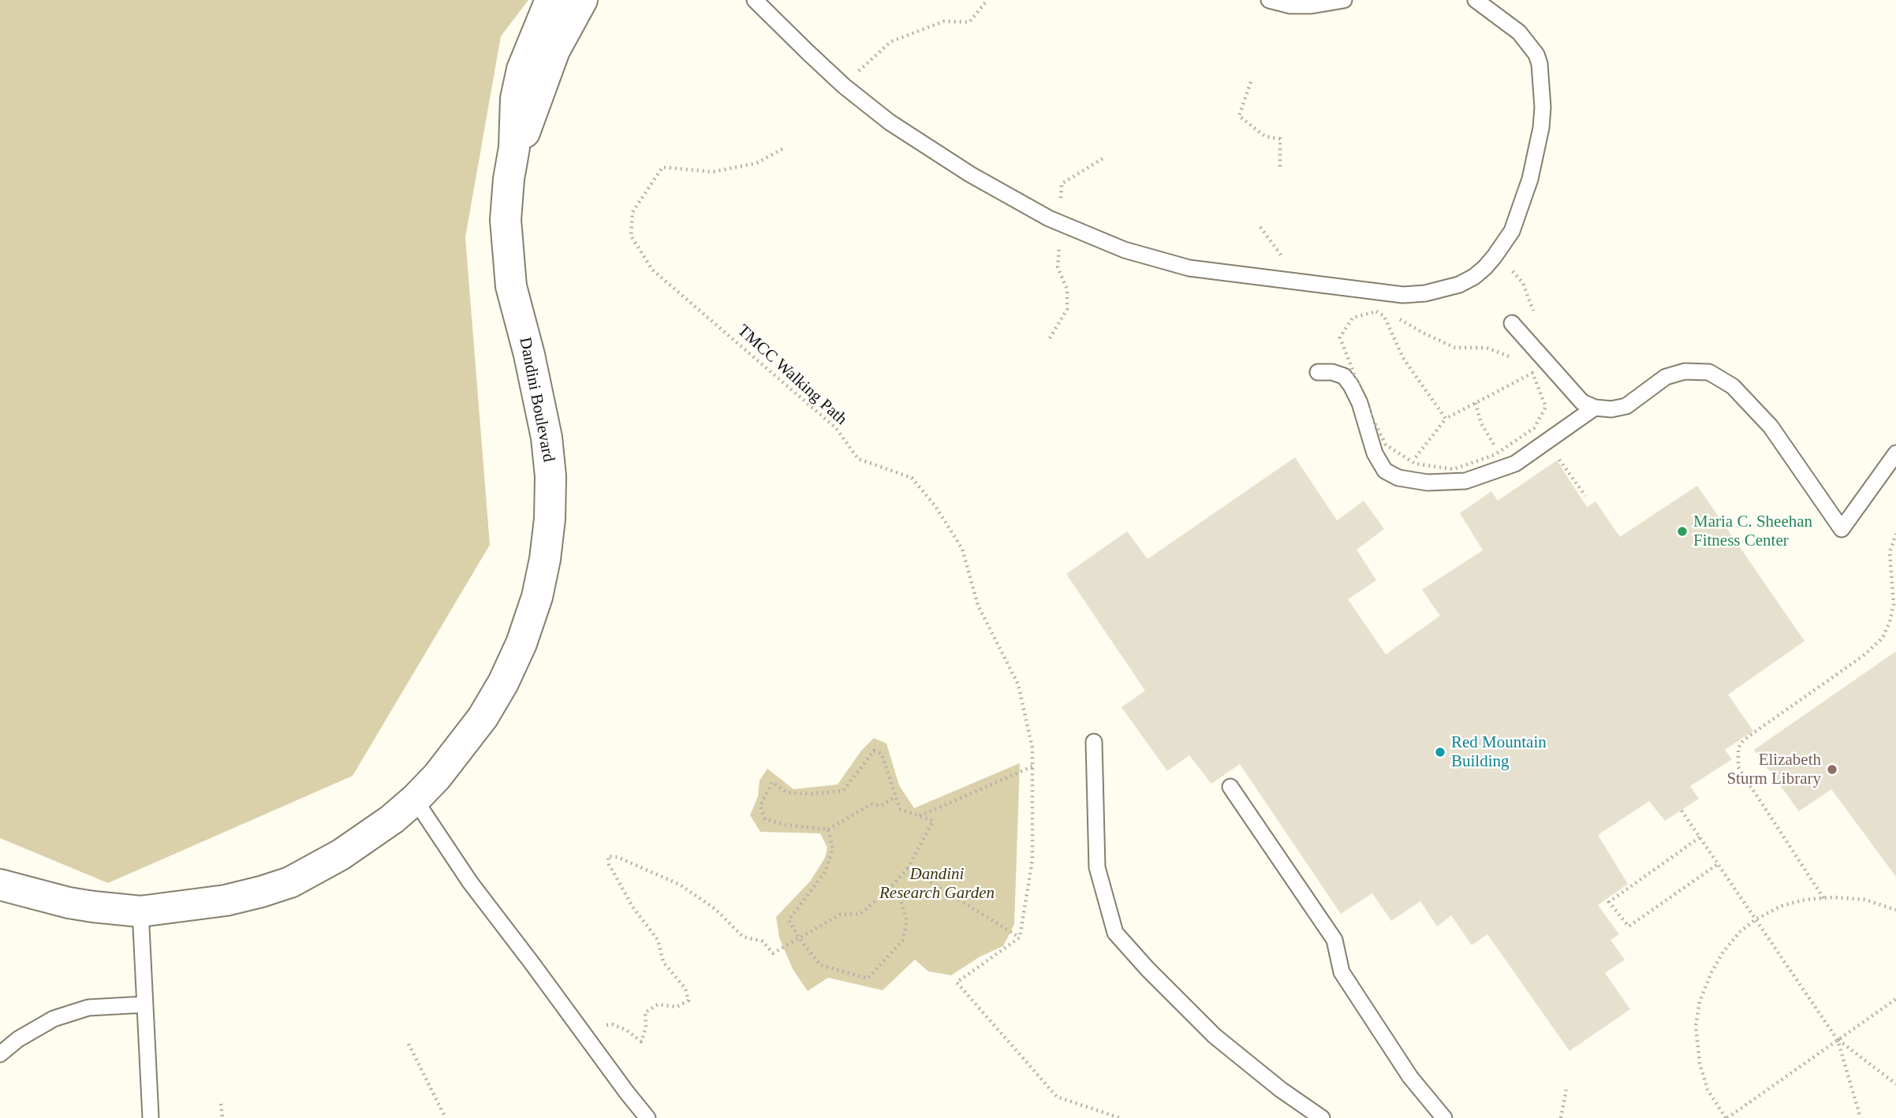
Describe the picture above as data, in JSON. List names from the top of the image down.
{
  "streets": {
    "main road": ["Dandini Boulevard"],
    "path": ["TMCC Walking Path"]
  },
  "parks": ["Dandini Research Garden"],
  "places": ["Maria C. Sheehan Fitness Center", "Red Mountain Building", "Elizabeth Sturm Library"]
}
